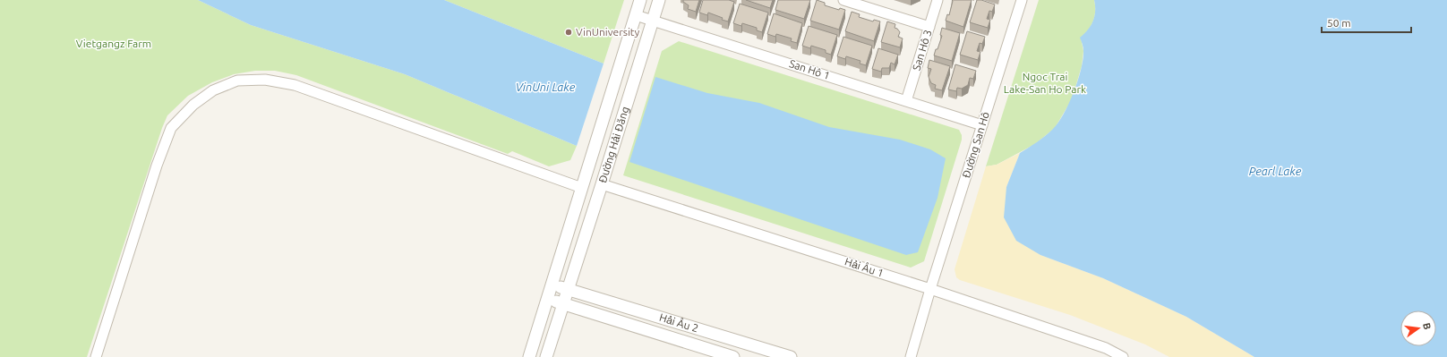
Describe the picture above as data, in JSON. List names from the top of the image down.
{
  "streets": {
    "street": [
      "San Hô 3",
      "San Hô 1",
      "Đường Hải Đăng",
      "Đường San Hô",
      "Hải Âu 1",
      "Hải Âu 2"
    ]
  },
  "crossings": [
    ["San Hô 3", "San Hô 1"],
    ["San Hô 1", "Đường Hải Đăng"],
    ["San Hô 1", "Đường San Hô"],
    ["Đường Hải Đăng", "Hải Âu 1"],
    ["Đường Hải Đăng", "Hải Âu 2"],
    ["Đường San Hô", "Hải Âu 1"]
  ],
  "water": ["VinUni Lake", "Pearl Lake"],
  "parks": ["Vietgangz Farm", "Ngoc Trai Lake-San Ho Park"],
  "places": ["VinUniversity"],
  "scale_bar": "50 m",
  "north": "right"
}
